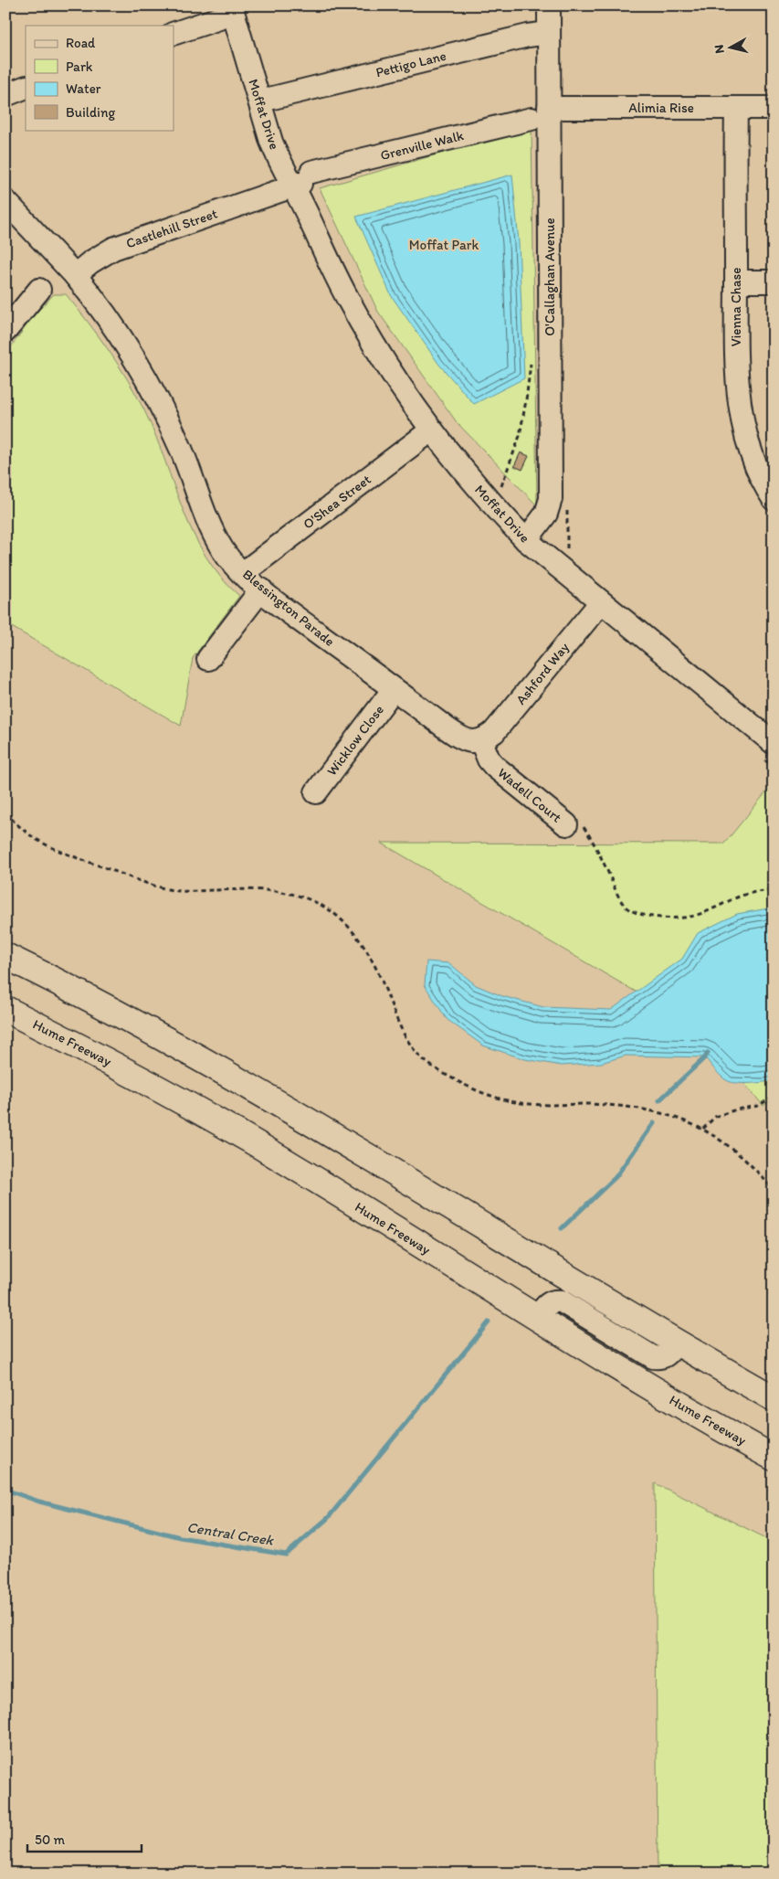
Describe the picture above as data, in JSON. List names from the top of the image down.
{
  "streets": {
    "highway": ["Hume Freeway"],
    "street": [
      "Pettigo Lane",
      "Alimia Rise",
      "Moffat Drive",
      "Grenville Walk",
      "Castlehill Street",
      "O'Callaghan Avenue",
      "Vienna Chase",
      "O'Shea Street",
      "Blessington Parade",
      "Ashford Way",
      "Wicklow Close",
      "Wadell Court"
    ]
  },
  "crossings": [
    ["Pettigo Lane", "Moffat Drive"],
    ["Pettigo Lane", "O'Callaghan Avenue"],
    ["Alimia Rise", "Grenville Walk"],
    ["Alimia Rise", "O'Callaghan Avenue"],
    ["Alimia Rise", "Vienna Chase"],
    ["Moffat Drive", "Grenville Walk"],
    ["Moffat Drive", "Castlehill Street"],
    ["Moffat Drive", "O'Callaghan Avenue"],
    ["Moffat Drive", "O'Shea Street"],
    ["Moffat Drive", "Ashford Way"],
    ["Grenville Walk", "Castlehill Street"],
    ["Grenville Walk", "O'Callaghan Avenue"],
    ["Castlehill Street", "Blessington Parade"],
    ["O'Shea Street", "Blessington Parade"],
    ["Blessington Parade", "Ashford Way"],
    ["Blessington Parade", "Wicklow Close"],
    ["Blessington Parade", "Wadell Court"],
    ["Ashford Way", "Wadell Court"]
  ],
  "water": ["Central Creek"],
  "parks": ["Moffat Park"],
  "legend": [
    "Road",
    "Park",
    "Water",
    "Building"
  ],
  "scale_bar": "50 m",
  "north": "left"
}
